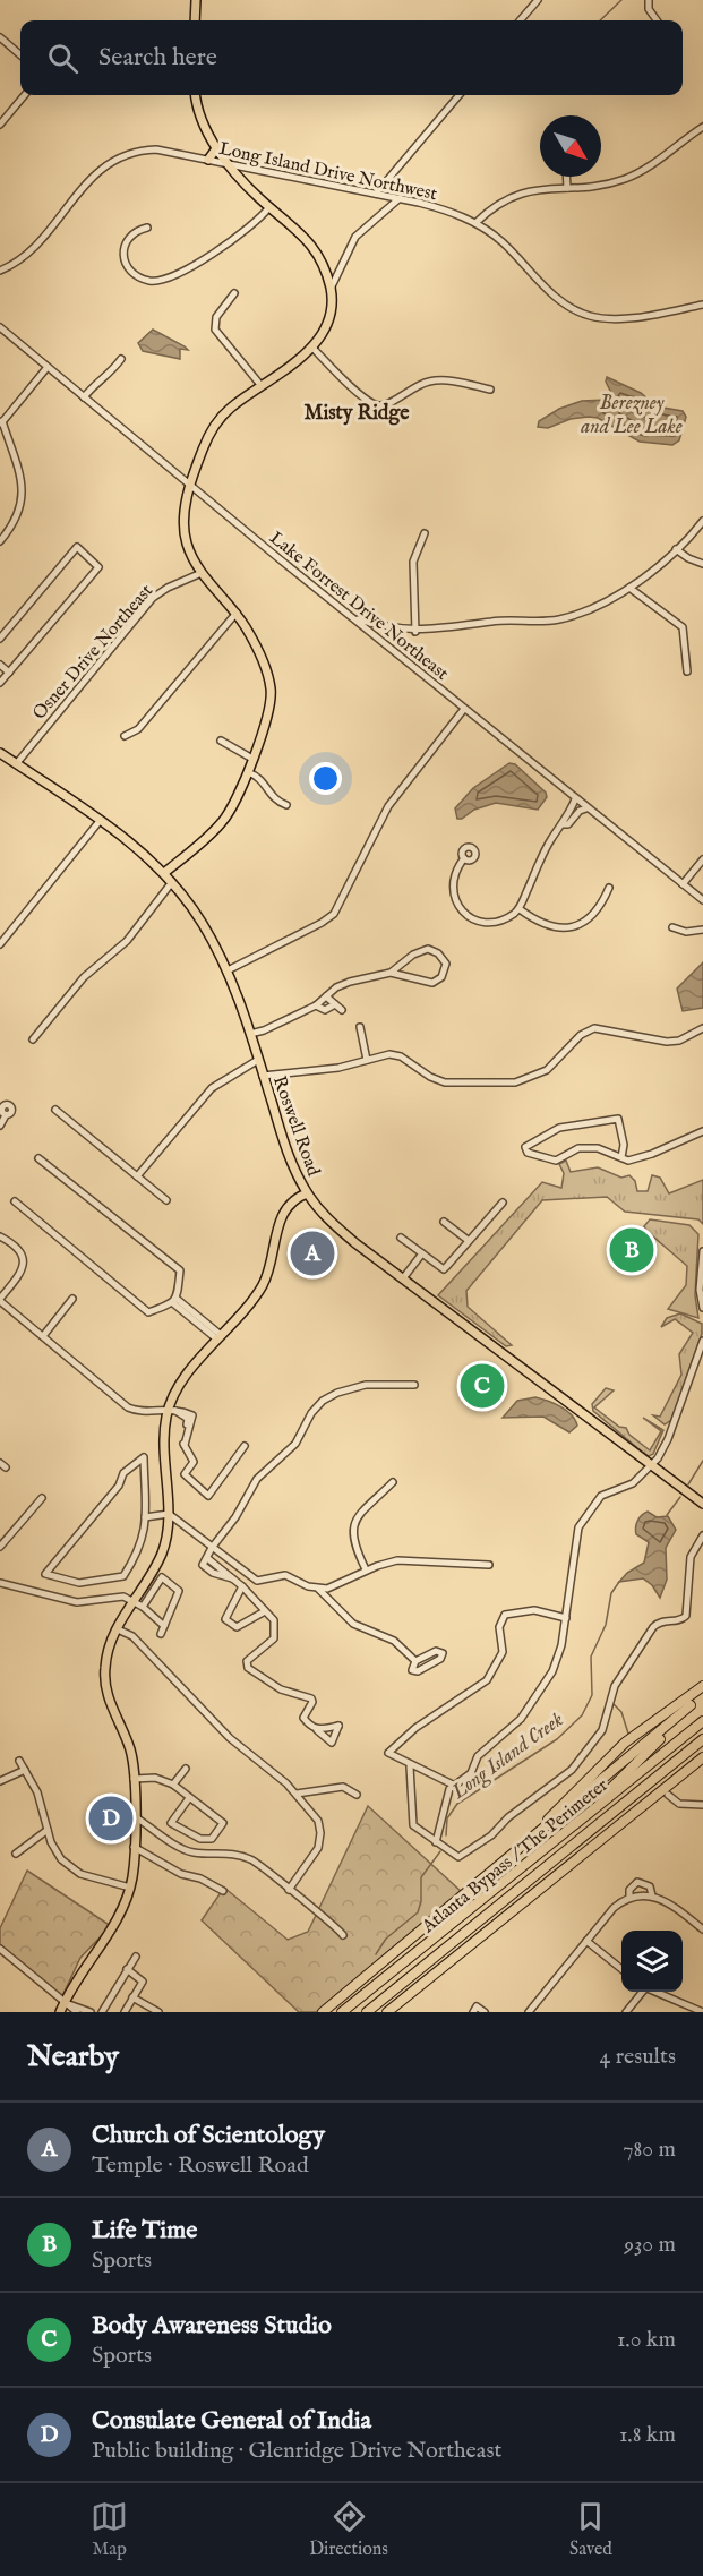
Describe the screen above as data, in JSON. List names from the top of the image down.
{
  "streets": {
    "highway": ["Atlanta Bypass / The Perimeter"],
    "main road": ["Roswell Road"],
    "street": ["Long Island Drive Northwest", "Lake Forrest Drive Northeast", "Osner Drive Northeast"]
  },
  "crossings": [
    ["Osner Drive Northeast", "Roswell Road"]
  ],
  "districts": ["Misty Ridge"],
  "water": ["Berezney and Lee Lake", "Long Island Creek"],
  "north": "bottom right",
  "page": {
    "search": "Search here",
    "pins": [
      "B",
      "A",
      "C",
      "D"
    ],
    "heading": ["Nearby", "4 results"],
    "list": [
      {
        "mark": "A",
        "name": "Church of Scientology",
        "note": "Temple · Roswell Road",
        "value": "780 m"
      },
      {
        "mark": "B",
        "name": "Life Time",
        "note": "Sports",
        "value": "930 m"
      },
      {
        "mark": "C",
        "name": "Body Awareness Studio",
        "note": "Sports",
        "value": "1.0 km"
      },
      {
        "mark": "D",
        "name": "Consulate General of India",
        "note": "Public building · Glenridge Drive Northeast",
        "value": "1.8 km"
      }
    ],
    "nav": ["Map", "Directions", "Saved"]
  }
}
